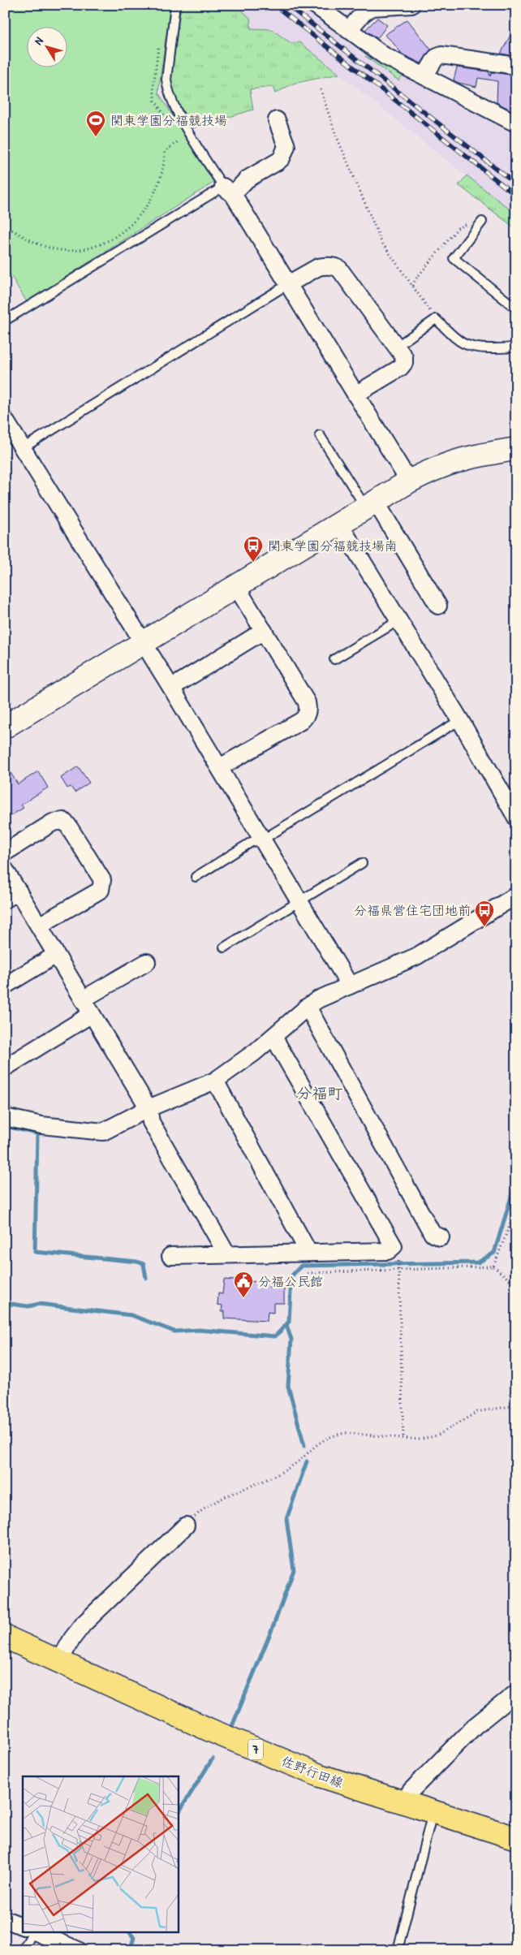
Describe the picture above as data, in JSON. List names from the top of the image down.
{
  "streets": {
    "main road": ["7", "佐野行田線"]
  },
  "districts": ["分福町"],
  "places": {
    "sports": ["関東学園分福競技場"],
    "bus stop": ["関東学園分福競技場南", "分福県営住宅団地前"],
    "public building": ["分福公民館"]
  },
  "north": "top left"
}
